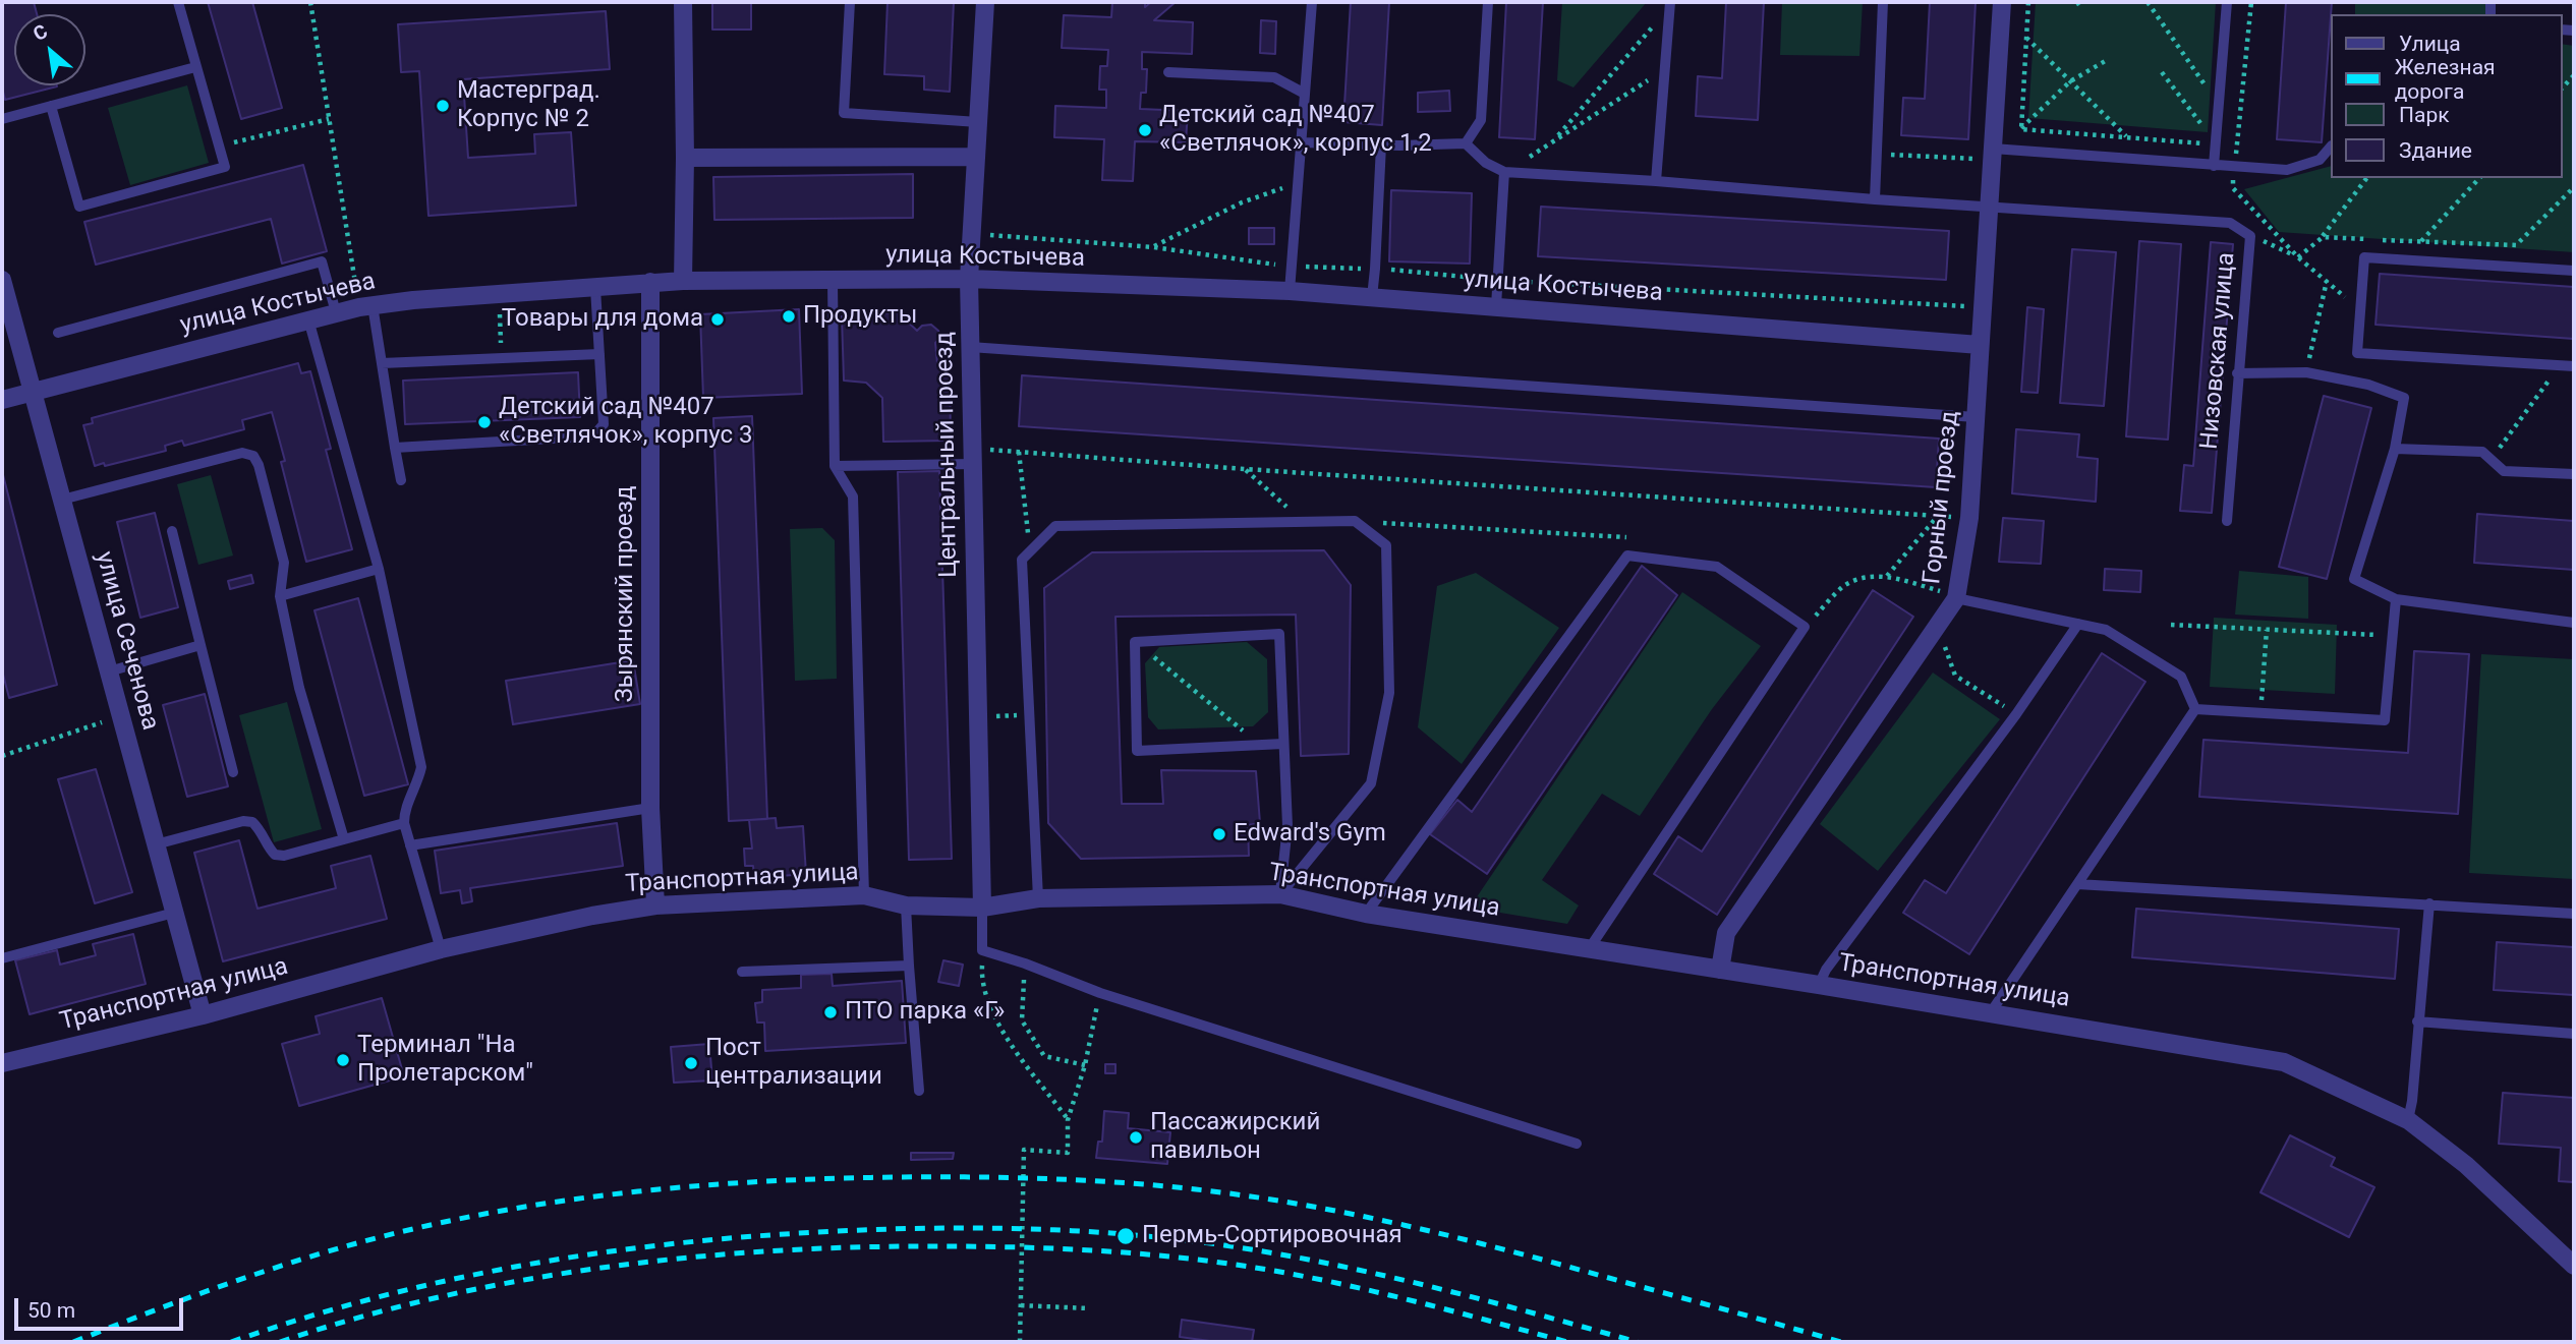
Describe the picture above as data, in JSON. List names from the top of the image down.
{
  "streets": {
    "street": [
      "улица Костычева",
      "Центральный проезд",
      "Горный проезд",
      "Зырянский проезд",
      "улица Сеченова",
      "Транспортная улица"
    ],
    "lane": ["Низовская улица"]
  },
  "crossings": [
    ["улица Костычева", "Центральный проезд"],
    ["улица Костычева", "Горный проезд"],
    ["улица Костычева", "Зырянский проезд"],
    ["улица Костычева", "улица Сеченова"],
    ["Низовская улица", "Горный проезд"],
    ["Центральный проезд", "Транспортная улица"],
    ["Горный проезд", "Транспортная улица"],
    ["Зырянский проезд", "Транспортная улица"],
    ["улица Сеченова", "Транспортная улица"]
  ],
  "places": [
    "Мастерград. Корпус № 2",
    "Детский сад №407 «Светлячок», корпус 1,2",
    "Продукты",
    "Товары для дома",
    "Детский сад №407 «Светлячок», корпус 3",
    "Edward's Gym",
    "ПТО парка «Г»",
    "Терминал \"На Пролетарском\"",
    "Пост централизации",
    "Пассажирский павильон",
    "Пермь-Сортировочная"
  ],
  "legend": [
    "Улица",
    "Железная дорога",
    "Парк",
    "Здание"
  ],
  "scale_bar": "50 m",
  "north": "top left"
}
